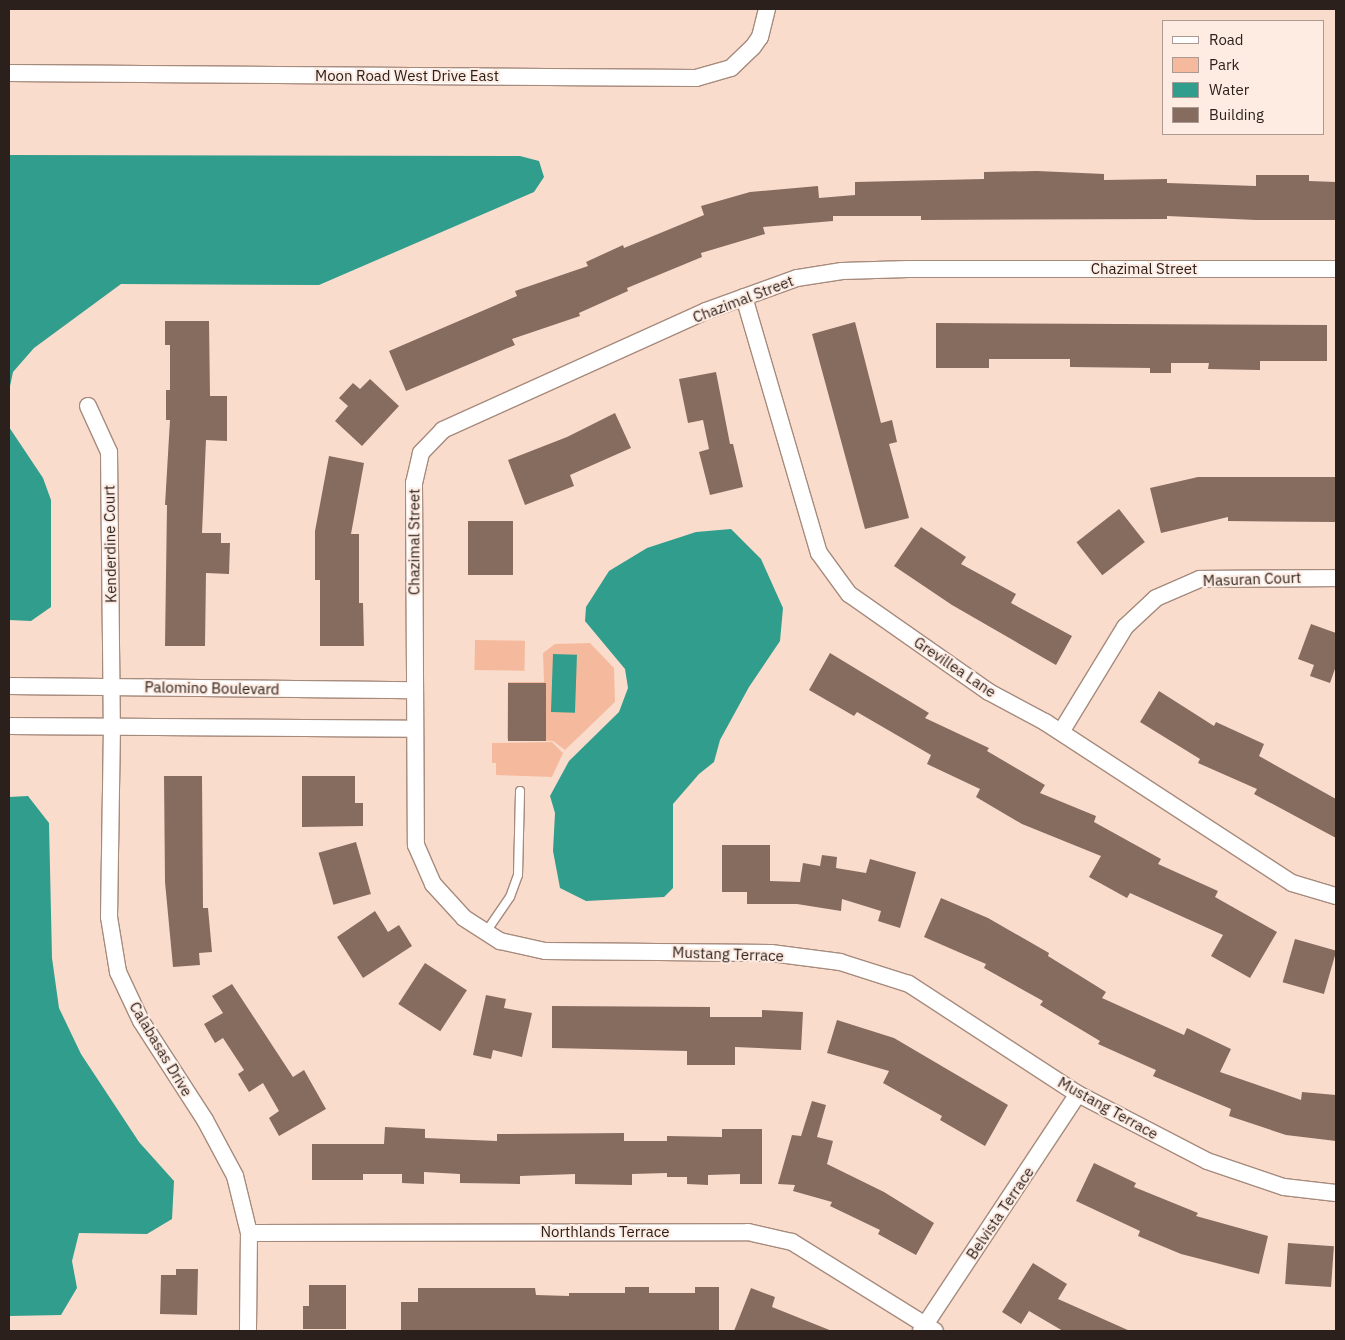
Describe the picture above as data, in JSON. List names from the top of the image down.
{
  "streets": {
    "street": [
      "Moon Road West Drive East",
      "Chazimal Street",
      "Kenderdine Court",
      "Masuran Court",
      "Grevillea Lane",
      "Palomino Boulevard",
      "Mustang Terrace",
      "Calabasas Drive",
      "Belvista Terrace",
      "Northlands Terrace"
    ]
  },
  "crossings": [
    ["Chazimal Street", "Grevillea Lane"],
    ["Chazimal Street", "Palomino Boulevard"],
    ["Chazimal Street", "Mustang Terrace"],
    ["Kenderdine Court", "Palomino Boulevard"],
    ["Kenderdine Court", "Calabasas Drive"],
    ["Masuran Court", "Grevillea Lane"],
    ["Palomino Boulevard", "Mustang Terrace"],
    ["Mustang Terrace", "Belvista Terrace"],
    ["Calabasas Drive", "Northlands Terrace"],
    ["Belvista Terrace", "Northlands Terrace"]
  ],
  "legend": [
    "Road",
    "Park",
    "Water",
    "Building"
  ]
}
